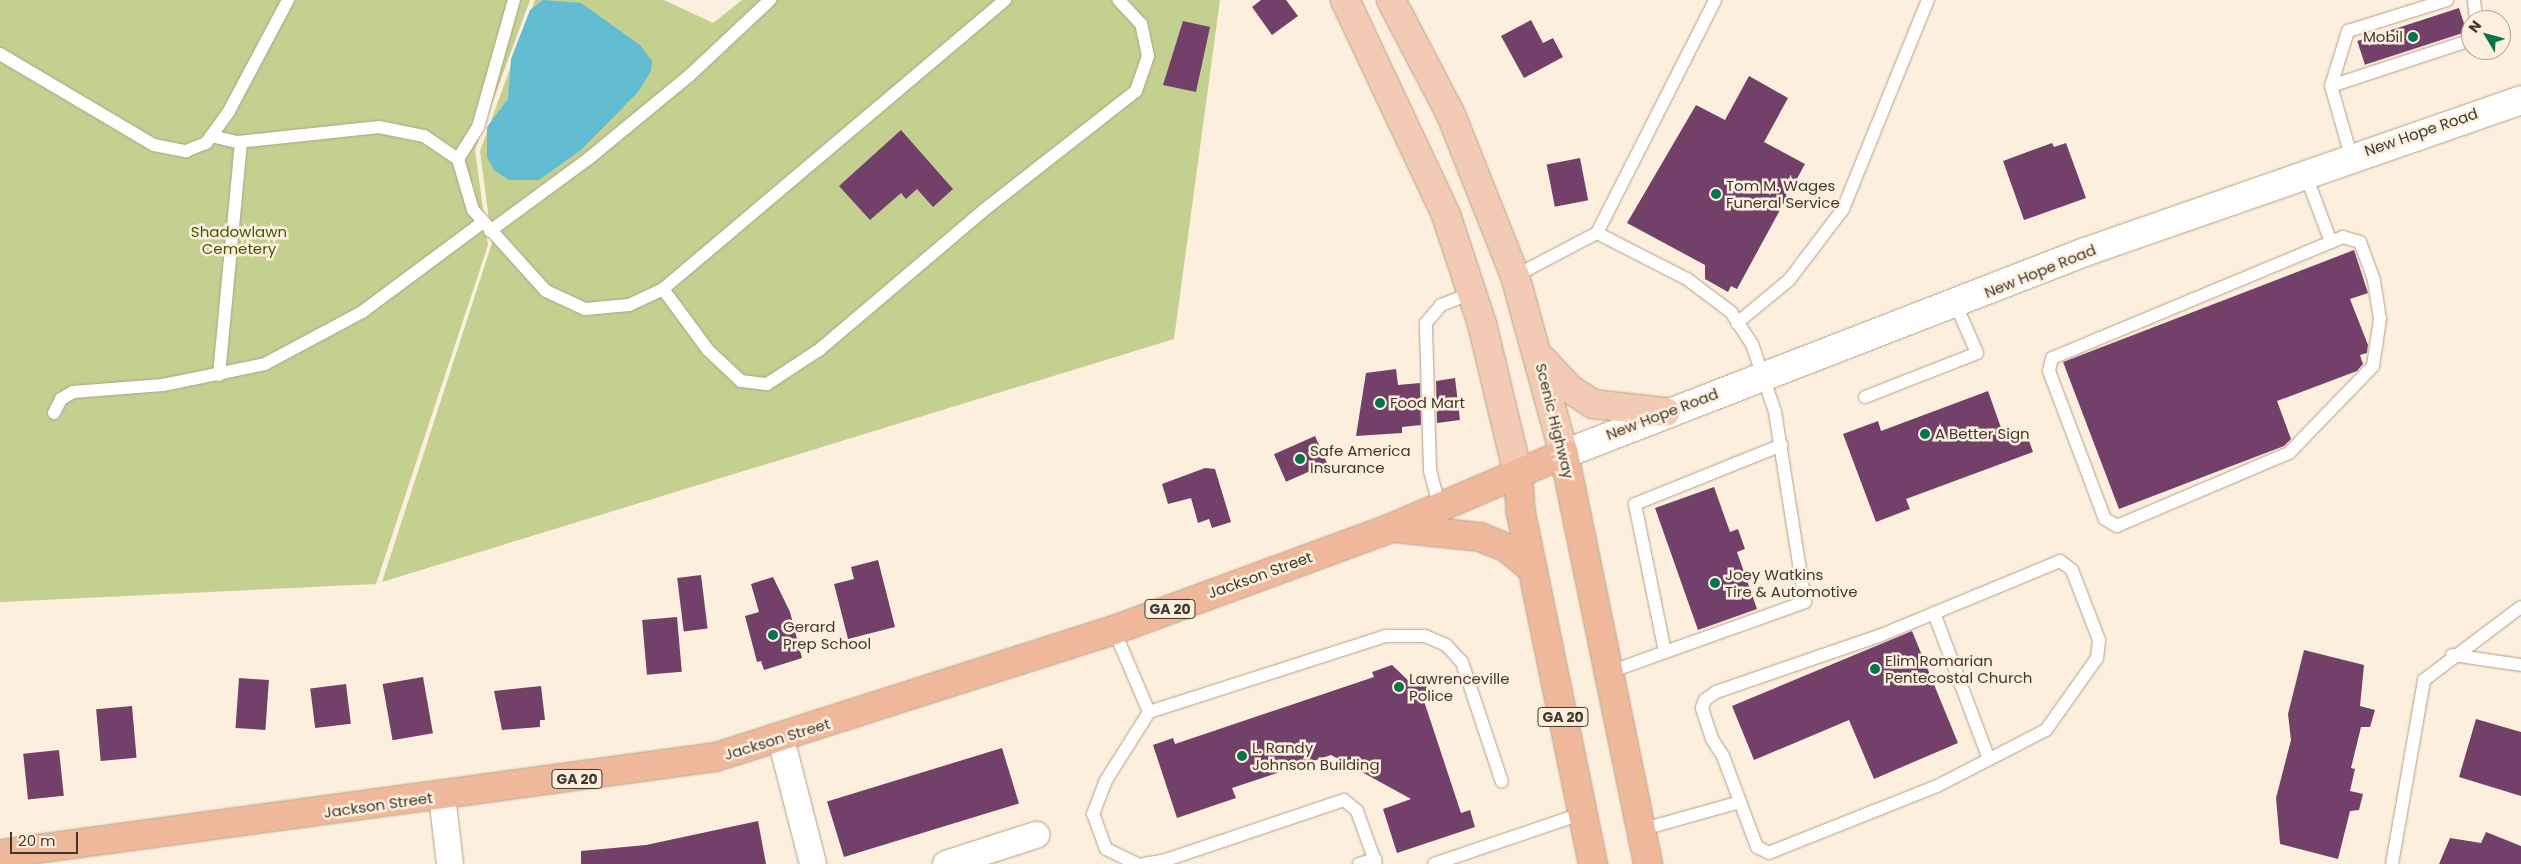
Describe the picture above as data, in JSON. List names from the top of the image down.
{
  "streets": {
    "highway": ["Scenic Highway", "Jackson Street", "GA 20"],
    "street": ["New Hope Road"]
  },
  "crossings": [
    ["New Hope Road", "Scenic Highway"],
    ["New Hope Road", "Jackson Street"],
    ["Scenic Highway", "Jackson Street"]
  ],
  "parks": ["Shadowlawn Cemetery"],
  "places": [
    "Mobil",
    "Tom M. Wages Funeral Service",
    "Food Mart",
    "A Better Sign",
    "Safe America Insurance",
    "Joey Watkins Tire & Automotive",
    "Gerard Prep School",
    "Elim Romarian Pentecostal Church",
    "Lawrenceville Police",
    "L. Randy Johnson Building"
  ],
  "scale_bar": "20 m",
  "north": "top left"
}
